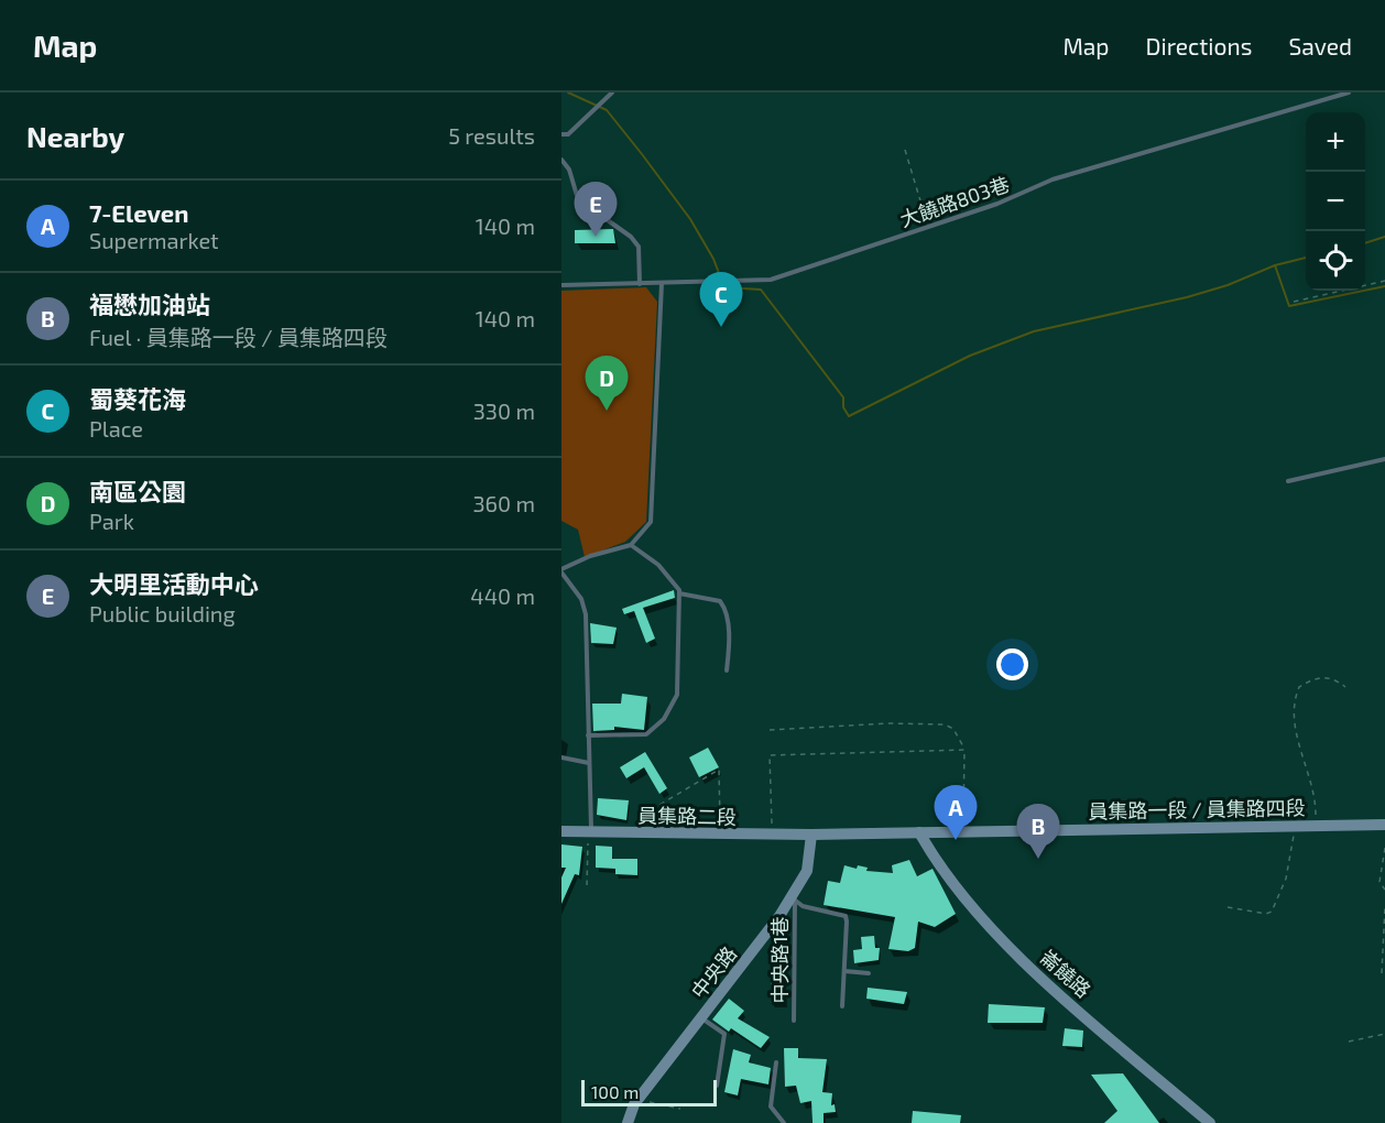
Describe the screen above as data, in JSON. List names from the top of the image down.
{
  "streets": {
    "main road": [
      "員集路一段 / 員集路四段",
      "員集路二段",
      "中央路",
      "崙饒路"
    ],
    "lane": ["大饒路803巷", "中央路1巷"]
  },
  "crossings": [
    ["員集路一段 / 員集路四段", "員集路二段"],
    ["員集路一段 / 員集路四段", "中央路"],
    ["員集路一段 / 員集路四段", "崙饒路"],
    ["員集路二段", "中央路"],
    ["中央路1巷", "中央路"]
  ],
  "scale_bar": "100 m",
  "page": {
    "header": "Map",
    "nav": ["Map", "Directions", "Saved"],
    "heading": ["Nearby", "5 results"],
    "map_buttons": ["+", "−"],
    "list": [
      {
        "mark": "A",
        "name": "7-Eleven",
        "note": "Supermarket",
        "value": "140 m"
      },
      {
        "mark": "B",
        "name": "福懋加油站",
        "note": "Fuel · 員集路一段 / 員集路四段",
        "value": "140 m"
      },
      {
        "mark": "C",
        "name": "蜀葵花海",
        "note": "Place",
        "value": "330 m"
      },
      {
        "mark": "D",
        "name": "南區公園",
        "note": "Park",
        "value": "360 m"
      },
      {
        "mark": "E",
        "name": "大明里活動中心",
        "note": "Public building",
        "value": "440 m"
      }
    ],
    "pins": [
      "E",
      "C",
      "D",
      "A",
      "B"
    ],
    "scale": "100 m"
  }
}
